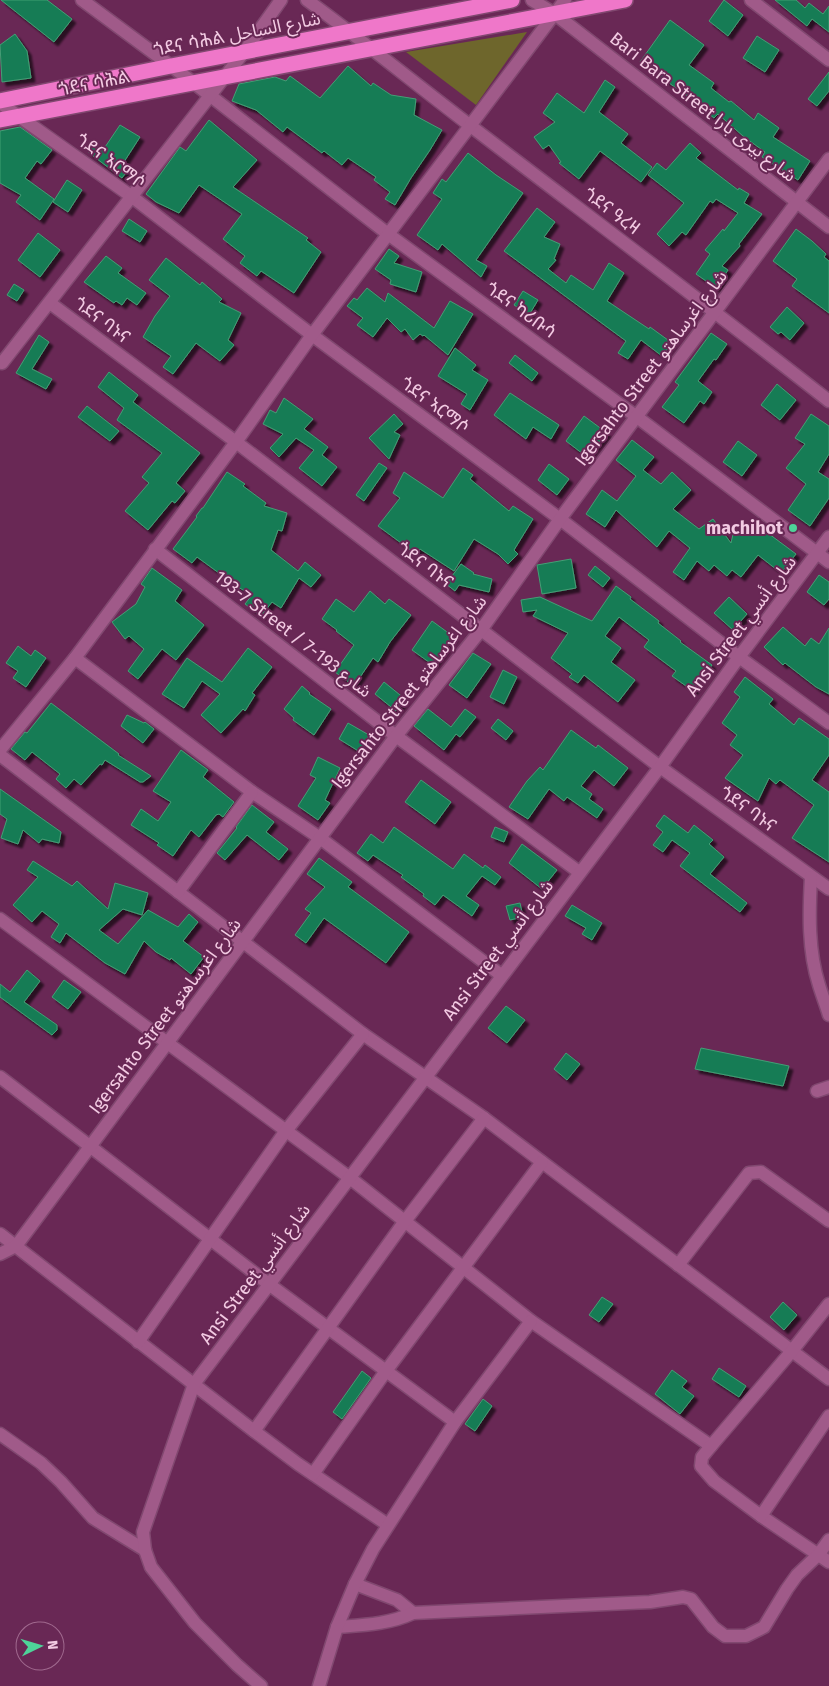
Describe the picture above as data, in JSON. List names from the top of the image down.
{
  "streets": {
    "highway": ["ጎደና ሳሕል شارع الساحل", "ጎደና ሳሕል"],
    "street": [
      "Bari Bara Street شارع بيرى بارا",
      "ጎደና ኣርማሶ",
      "ጎደና ዓረዛ",
      "ጎደና ካሪቡሳ",
      "ጎደና ባኑና",
      "Igersahto Street شارع اغرساهتو",
      "Ansi Street شارع أنسي",
      "193-7 Street / شارع 193-7"
    ]
  },
  "crossings": [
    ["ጎደና ሳሕል شارع الساحل", "ጎደና ኣርማሶ"],
    ["ጎደና ሳሕል شارع الساحل", "ጎደና ዓረዛ"],
    ["ጎደና ሳሕል شارع الساحل", "ጎደና ካሪቡሳ"],
    ["ጎደና ሳሕል", "ጎደና ኣርማሶ"],
    ["ጎደና ሳሕል", "ጎደና ዓረዛ"],
    ["ጎደና ሳሕል", "ጎደና ካሪቡሳ"],
    ["Bari Bara Street شارع بيرى بارا", "Igersahto Street شارع اغرساهتو"],
    ["ጎደና ኣርማሶ", "Igersahto Street شارع اغرساهتو"],
    ["ጎደና ኣርማሶ", "Ansi Street شارع أنسي"],
    ["ጎደና ዓረዛ", "Igersahto Street شارع اغرساهتو"],
    ["ጎደና ካሪቡሳ", "Igersahto Street شارع اغرساهتو"],
    ["ጎደና ካሪቡሳ", "Ansi Street شارع أنسي"],
    ["ጎደና ባኑና", "Igersahto Street شارع اغرساهتو"],
    ["ጎደና ባኑና", "Ansi Street شارع أنسي"],
    ["Igersahto Street شارع اغرساهتو", "193-7 Street / شارع 193-7"],
    ["Ansi Street شارع أنسي", "193-7 Street / شارع 193-7"]
  ],
  "places": ["machihot"],
  "north": "right"
}
